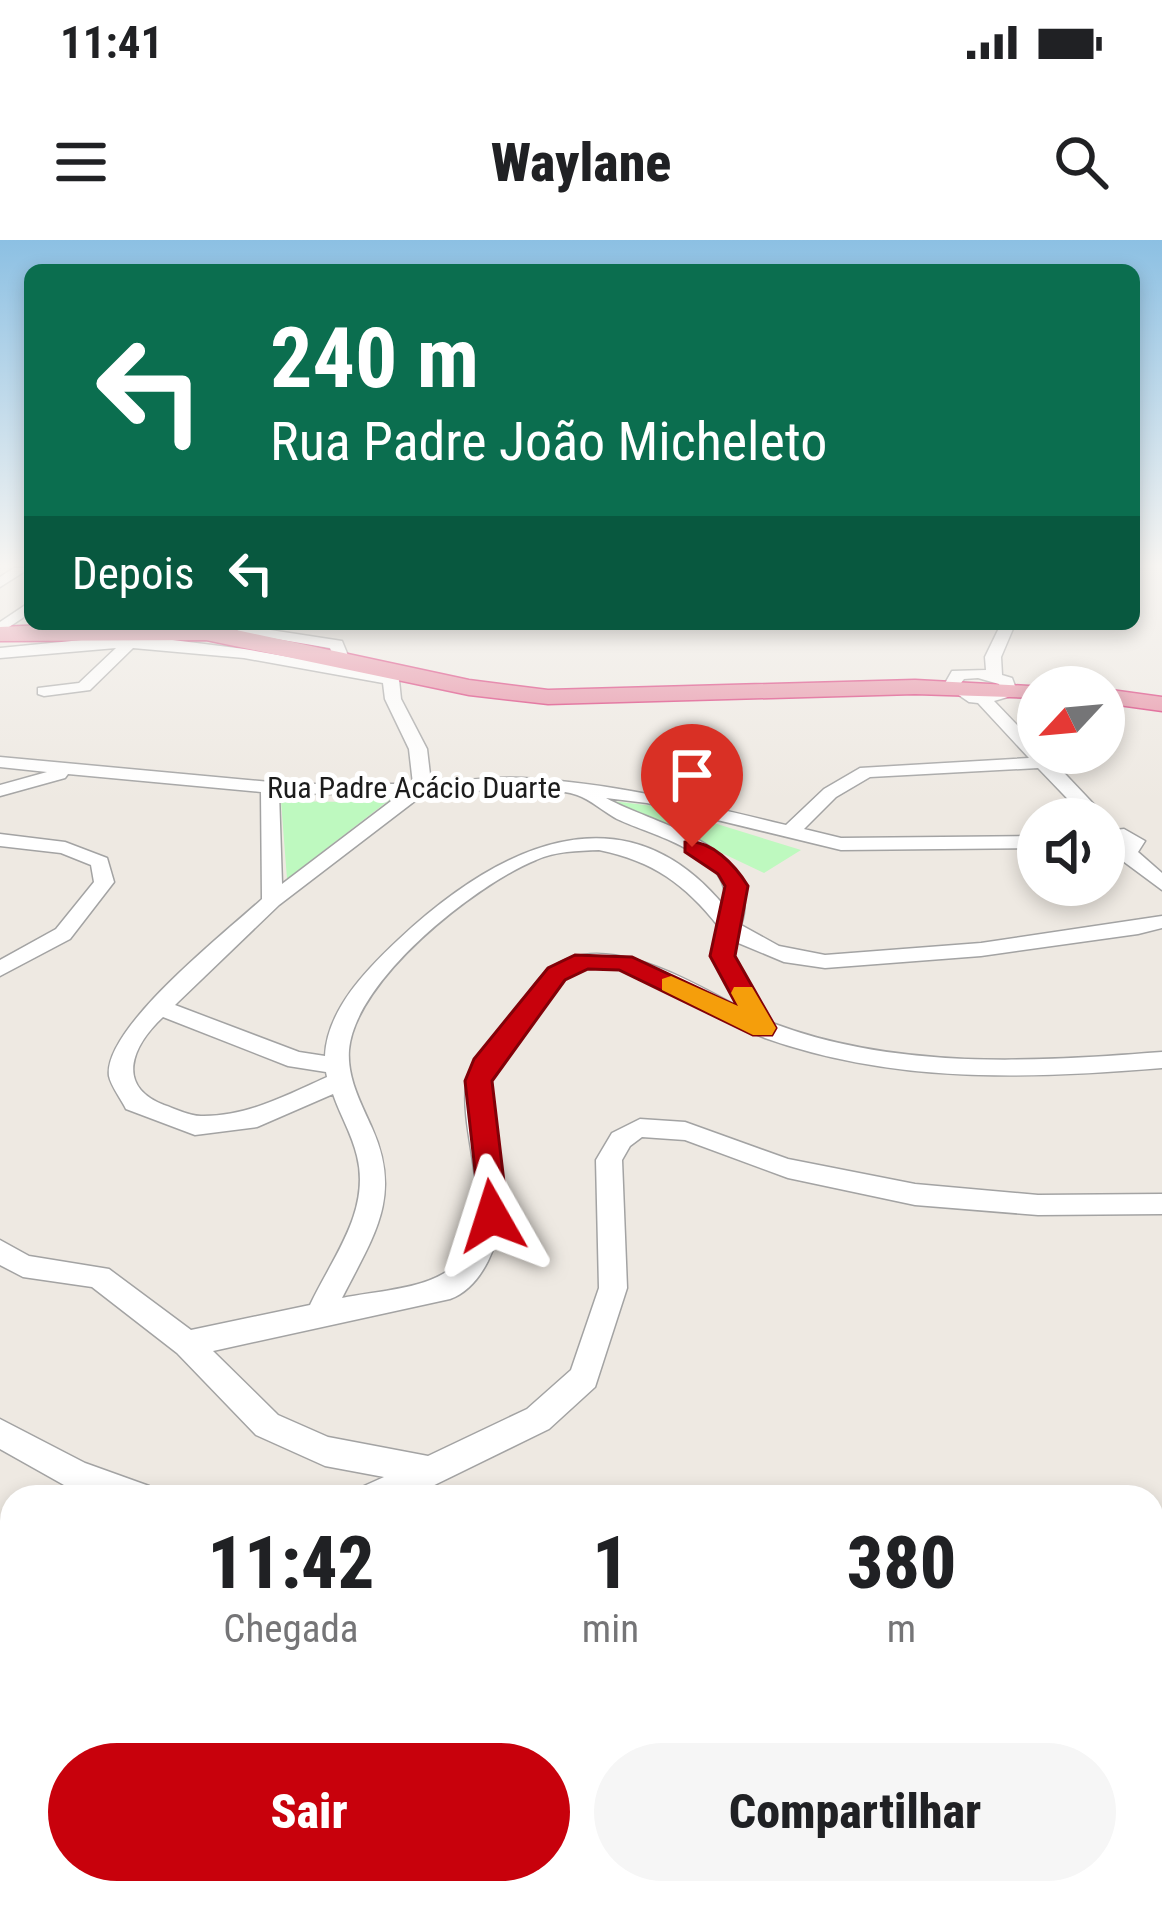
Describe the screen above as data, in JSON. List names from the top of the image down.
{
  "streets": {
    "street": ["Rua Padre Acácio Duarte"]
  },
  "north": "bottom left",
  "page": {
    "status": "11:41",
    "header": "Waylane",
    "turn": ["240 m", "Rua Padre João Micheleto"],
    "then": "Depois",
    "eta": [
      "11:42",
      "Chegada",
      "1",
      "min",
      "380",
      "m"
    ],
    "buttons": ["Sair", "Compartilhar"]
  }
}
